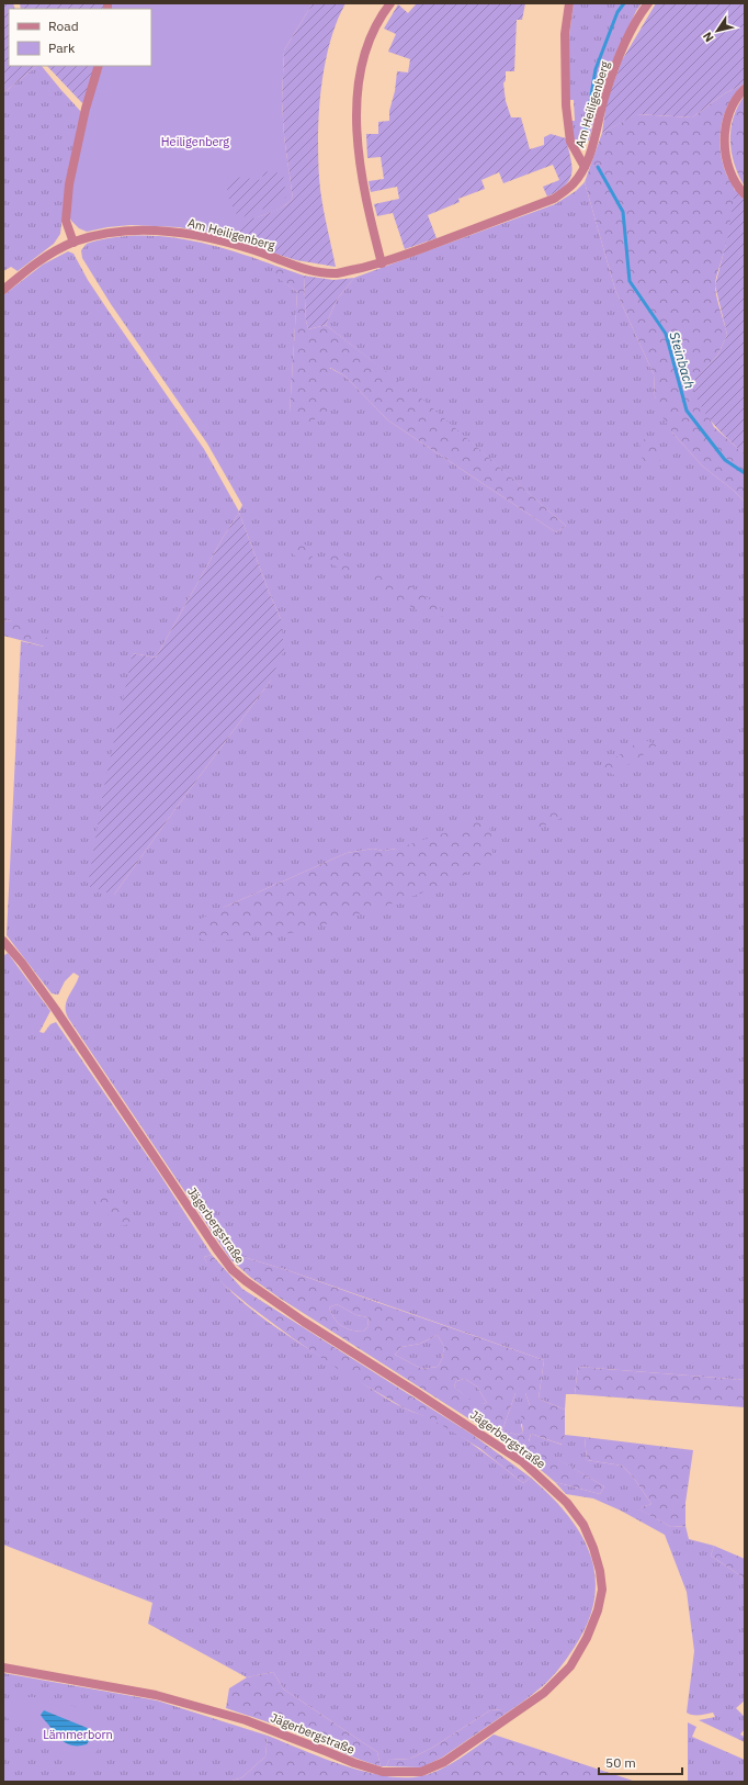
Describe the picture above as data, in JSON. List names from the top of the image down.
{
  "streets": {
    "street": ["Am Heiligenberg", "Jägerbergstraße"]
  },
  "water": ["Steinbach"],
  "parks": ["Heiligenberg", "Lämmerborn"],
  "legend": ["Road", "Park"],
  "scale_bar": "50 m",
  "north": "bottom left"
}
